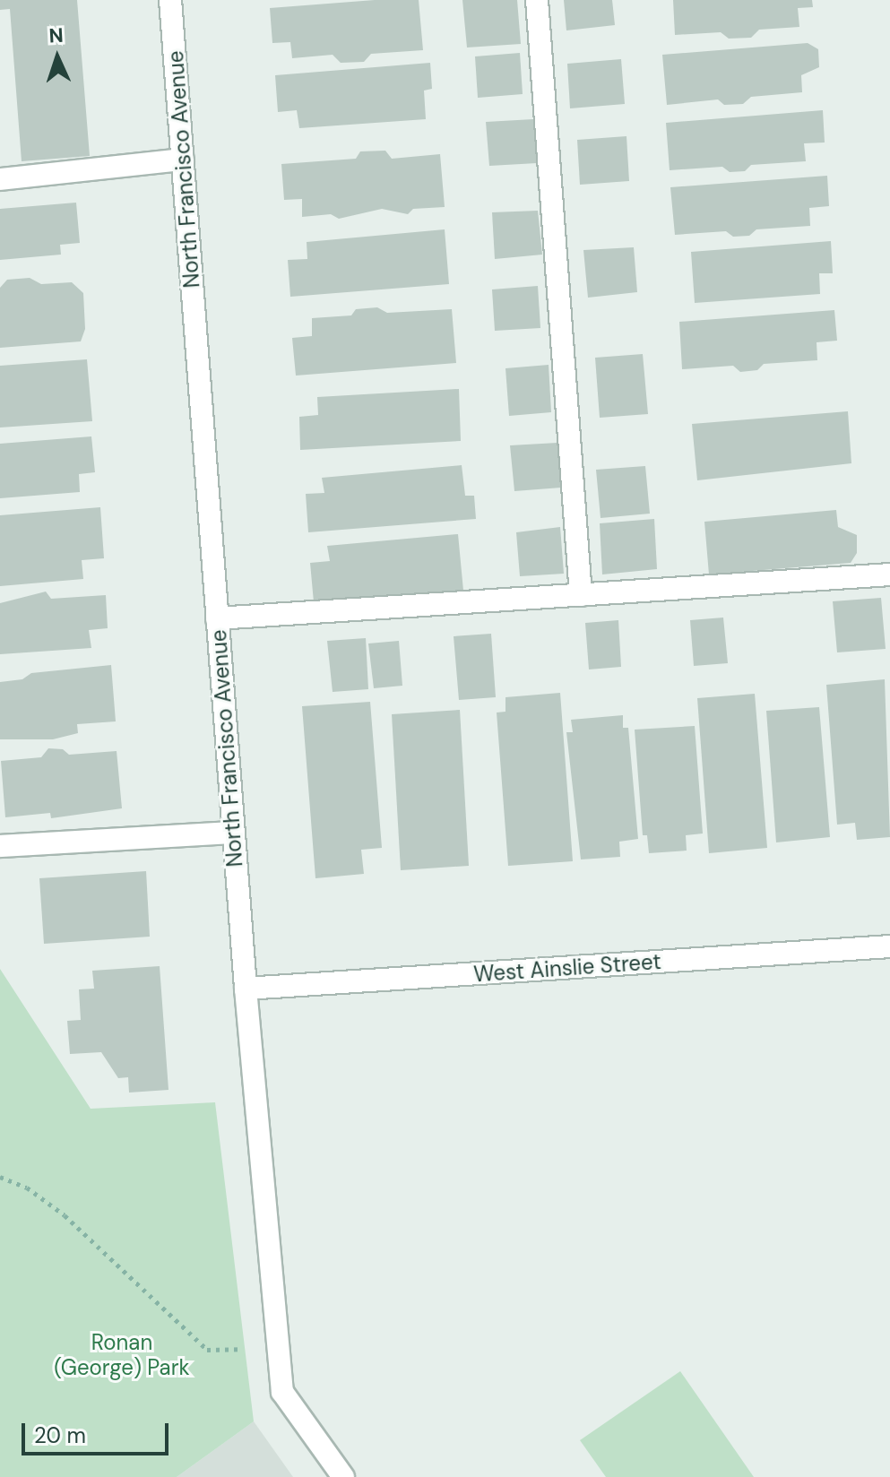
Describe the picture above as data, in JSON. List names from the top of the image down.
{
  "streets": {
    "street": ["North Francisco Avenue", "West Ainslie Street"]
  },
  "crossings": [
    ["North Francisco Avenue", "West Ainslie Street"]
  ],
  "parks": ["Ronan (George) Park"],
  "scale_bar": "20 m",
  "north": "top"
}
